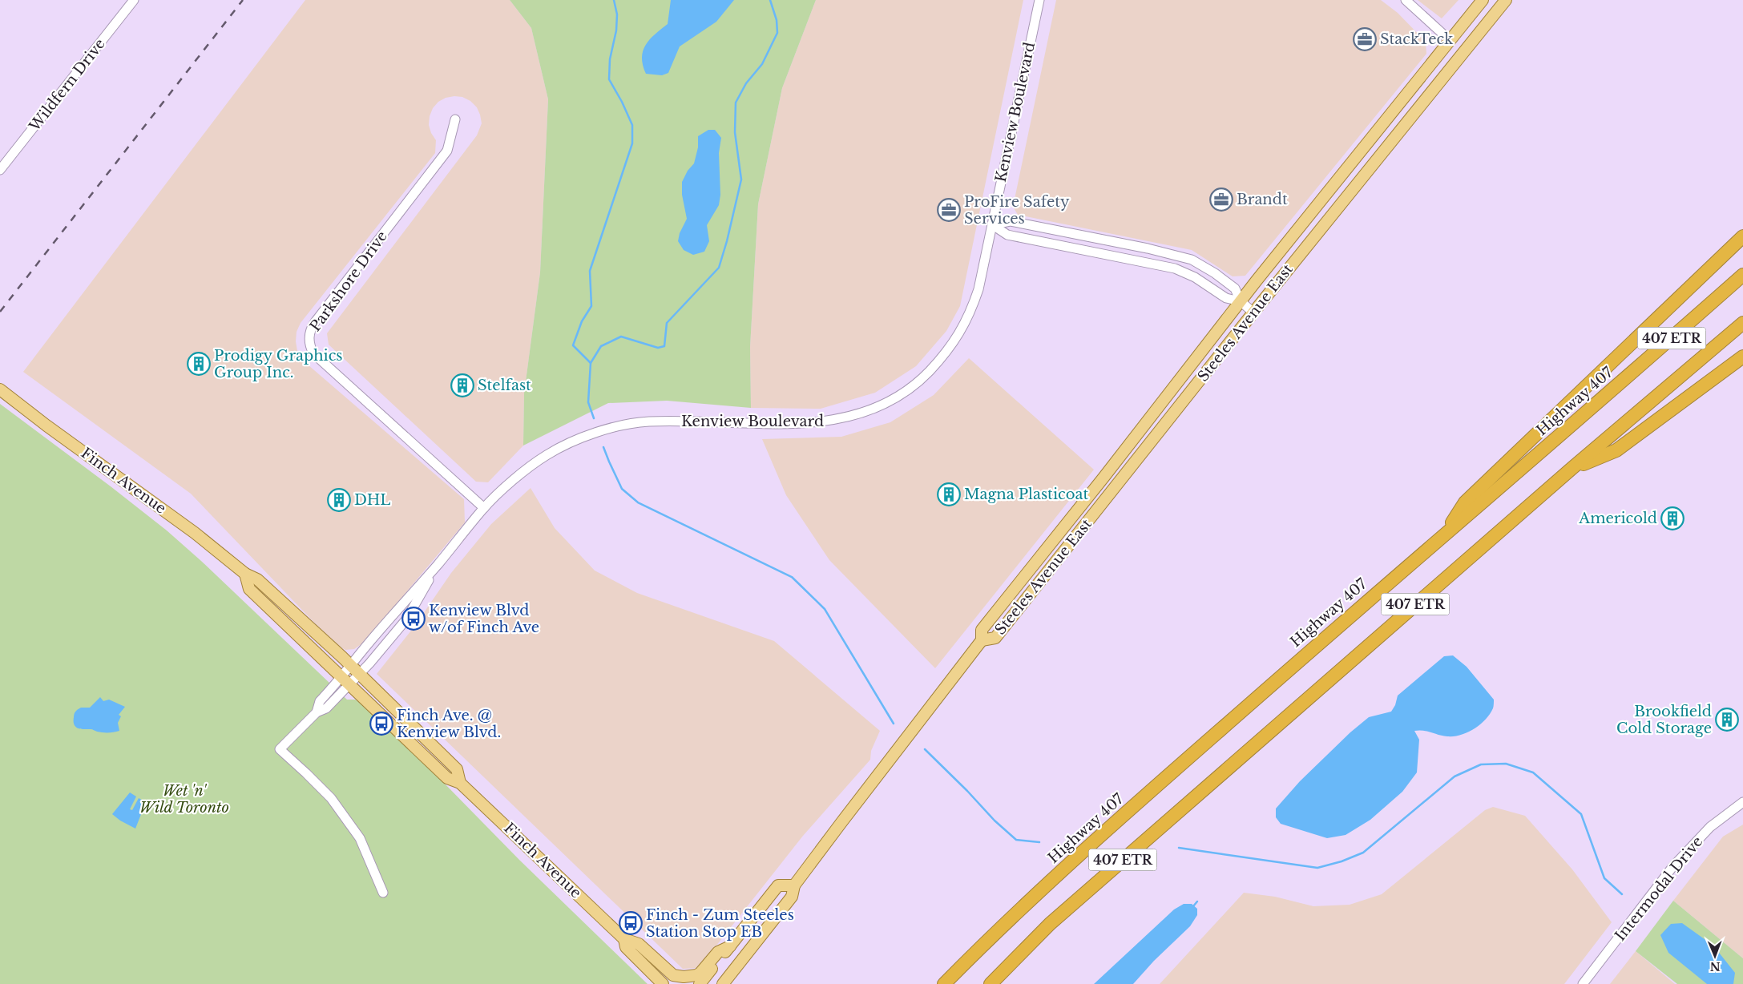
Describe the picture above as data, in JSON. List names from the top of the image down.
{
  "streets": {
    "highway": ["407 ETR", "Highway 407"],
    "main road": ["Steeles Avenue East", "Finch Avenue"],
    "street": [
      "Wildfern Drive",
      "Kenview Boulevard",
      "Parkshore Drive",
      "Intermodal Drive"
    ]
  },
  "crossings": [
    ["Kenview Boulevard", "Parkshore Drive"],
    ["Kenview Boulevard", "Finch Avenue"]
  ],
  "parks": ["Wet 'n' Wild Toronto"],
  "places": {
    "office": ["StackTeck", "Brandt", "ProFire Safety Services"],
    "building": [
      "Prodigy Graphics Group Inc.",
      "Stelfast",
      "Magna Plasticoat",
      "DHL",
      "Americold",
      "Brookfield Cold Storage"
    ],
    "bus stop": ["Kenview Blvd w/of Finch Ave", "Finch Ave. @ Kenview Blvd.", "Finch - Zum Steeles Station Stop EB"]
  },
  "north": "bottom"
}
